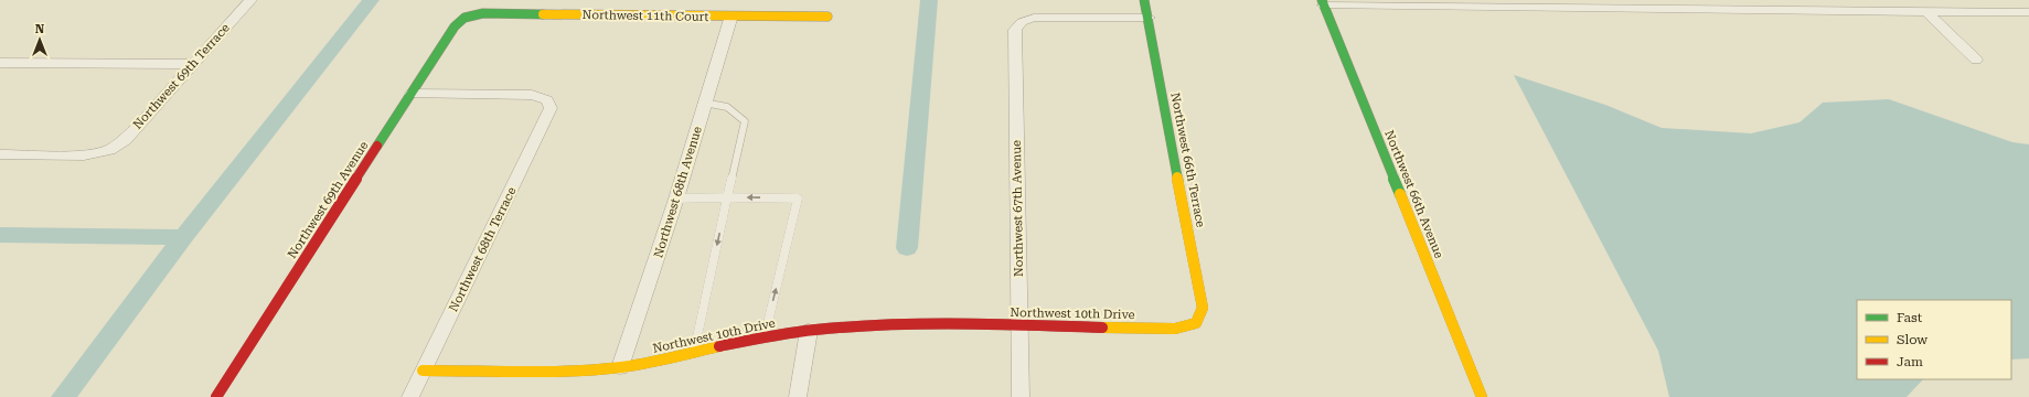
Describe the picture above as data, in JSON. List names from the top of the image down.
{
  "streets": {
    "street": [
      "Northwest 11th Court",
      "Northwest 69th Terrace",
      "Northwest 66th Terrace",
      "Northwest 68th Avenue",
      "Northwest 66th Avenue",
      "Northwest 69th Avenue",
      "Northwest 67th Avenue",
      "Northwest 68th Terrace",
      "Northwest 10th Drive"
    ]
  },
  "crossings": [
    ["Northwest 11th Court", "Northwest 68th Avenue"],
    ["Northwest 11th Court", "Northwest 69th Avenue"],
    ["Northwest 66th Terrace", "Northwest 67th Avenue"],
    ["Northwest 66th Terrace", "Northwest 10th Drive"],
    ["Northwest 68th Avenue", "Northwest 10th Drive"],
    ["Northwest 69th Avenue", "Northwest 68th Terrace"],
    ["Northwest 67th Avenue", "Northwest 10th Drive"],
    ["Northwest 68th Terrace", "Northwest 10th Drive"]
  ],
  "legend": ["Fast", "Slow", "Jam"],
  "north": "top"
}
